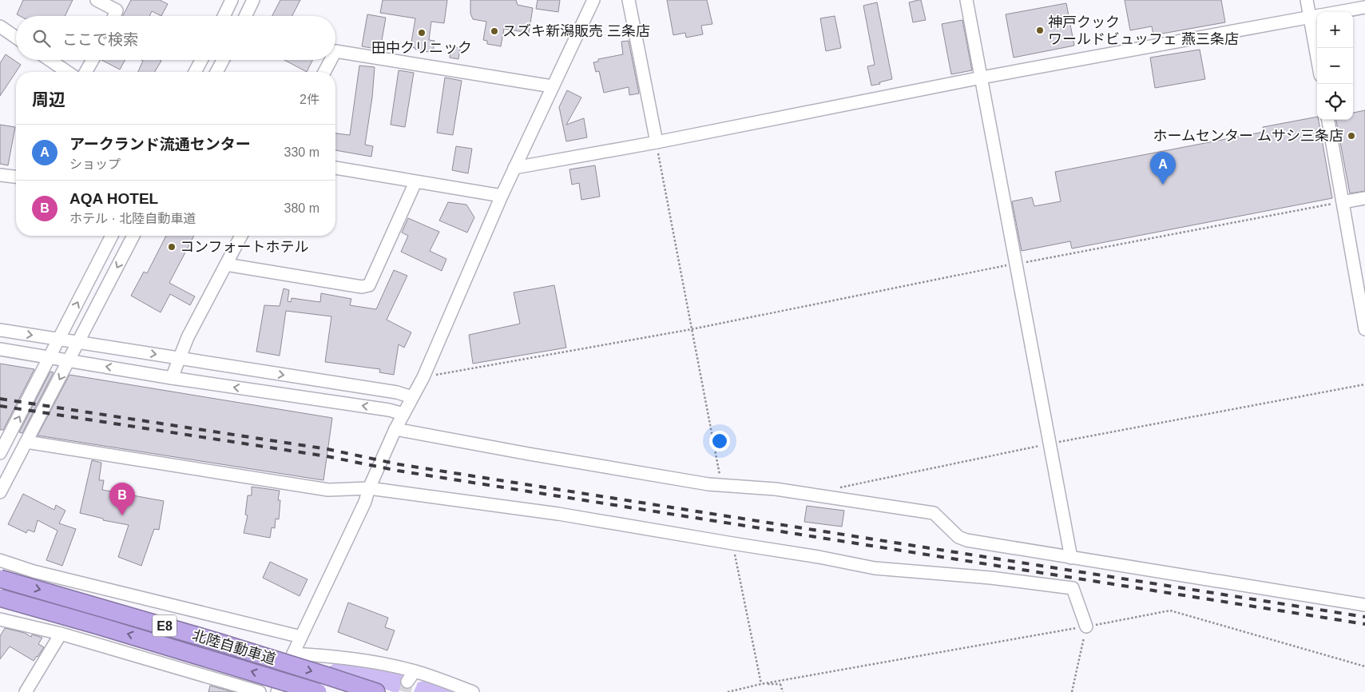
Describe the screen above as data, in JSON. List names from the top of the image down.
{
  "streets": {
    "highway": ["E8", "北陸自動車道"]
  },
  "places": [
    "神戸クック ワールドビュッフェ 燕三条店",
    "スズキ新潟販売 三条店",
    "田中クリニック",
    "ホームセンター ムサシ三条店",
    "コンフォートホテル"
  ],
  "page": {
    "map_buttons": ["+", "−"],
    "search": "ここで検索",
    "heading": ["周辺", "2件"],
    "list": [
      {
        "mark": "A",
        "name": "アークランド流通センター",
        "note": "ショップ",
        "value": "330 m"
      },
      {
        "mark": "B",
        "name": "AQA HOTEL",
        "note": "ホテル · 北陸自動車道",
        "value": "380 m"
      }
    ],
    "pins": ["A", "B"]
  }
}
